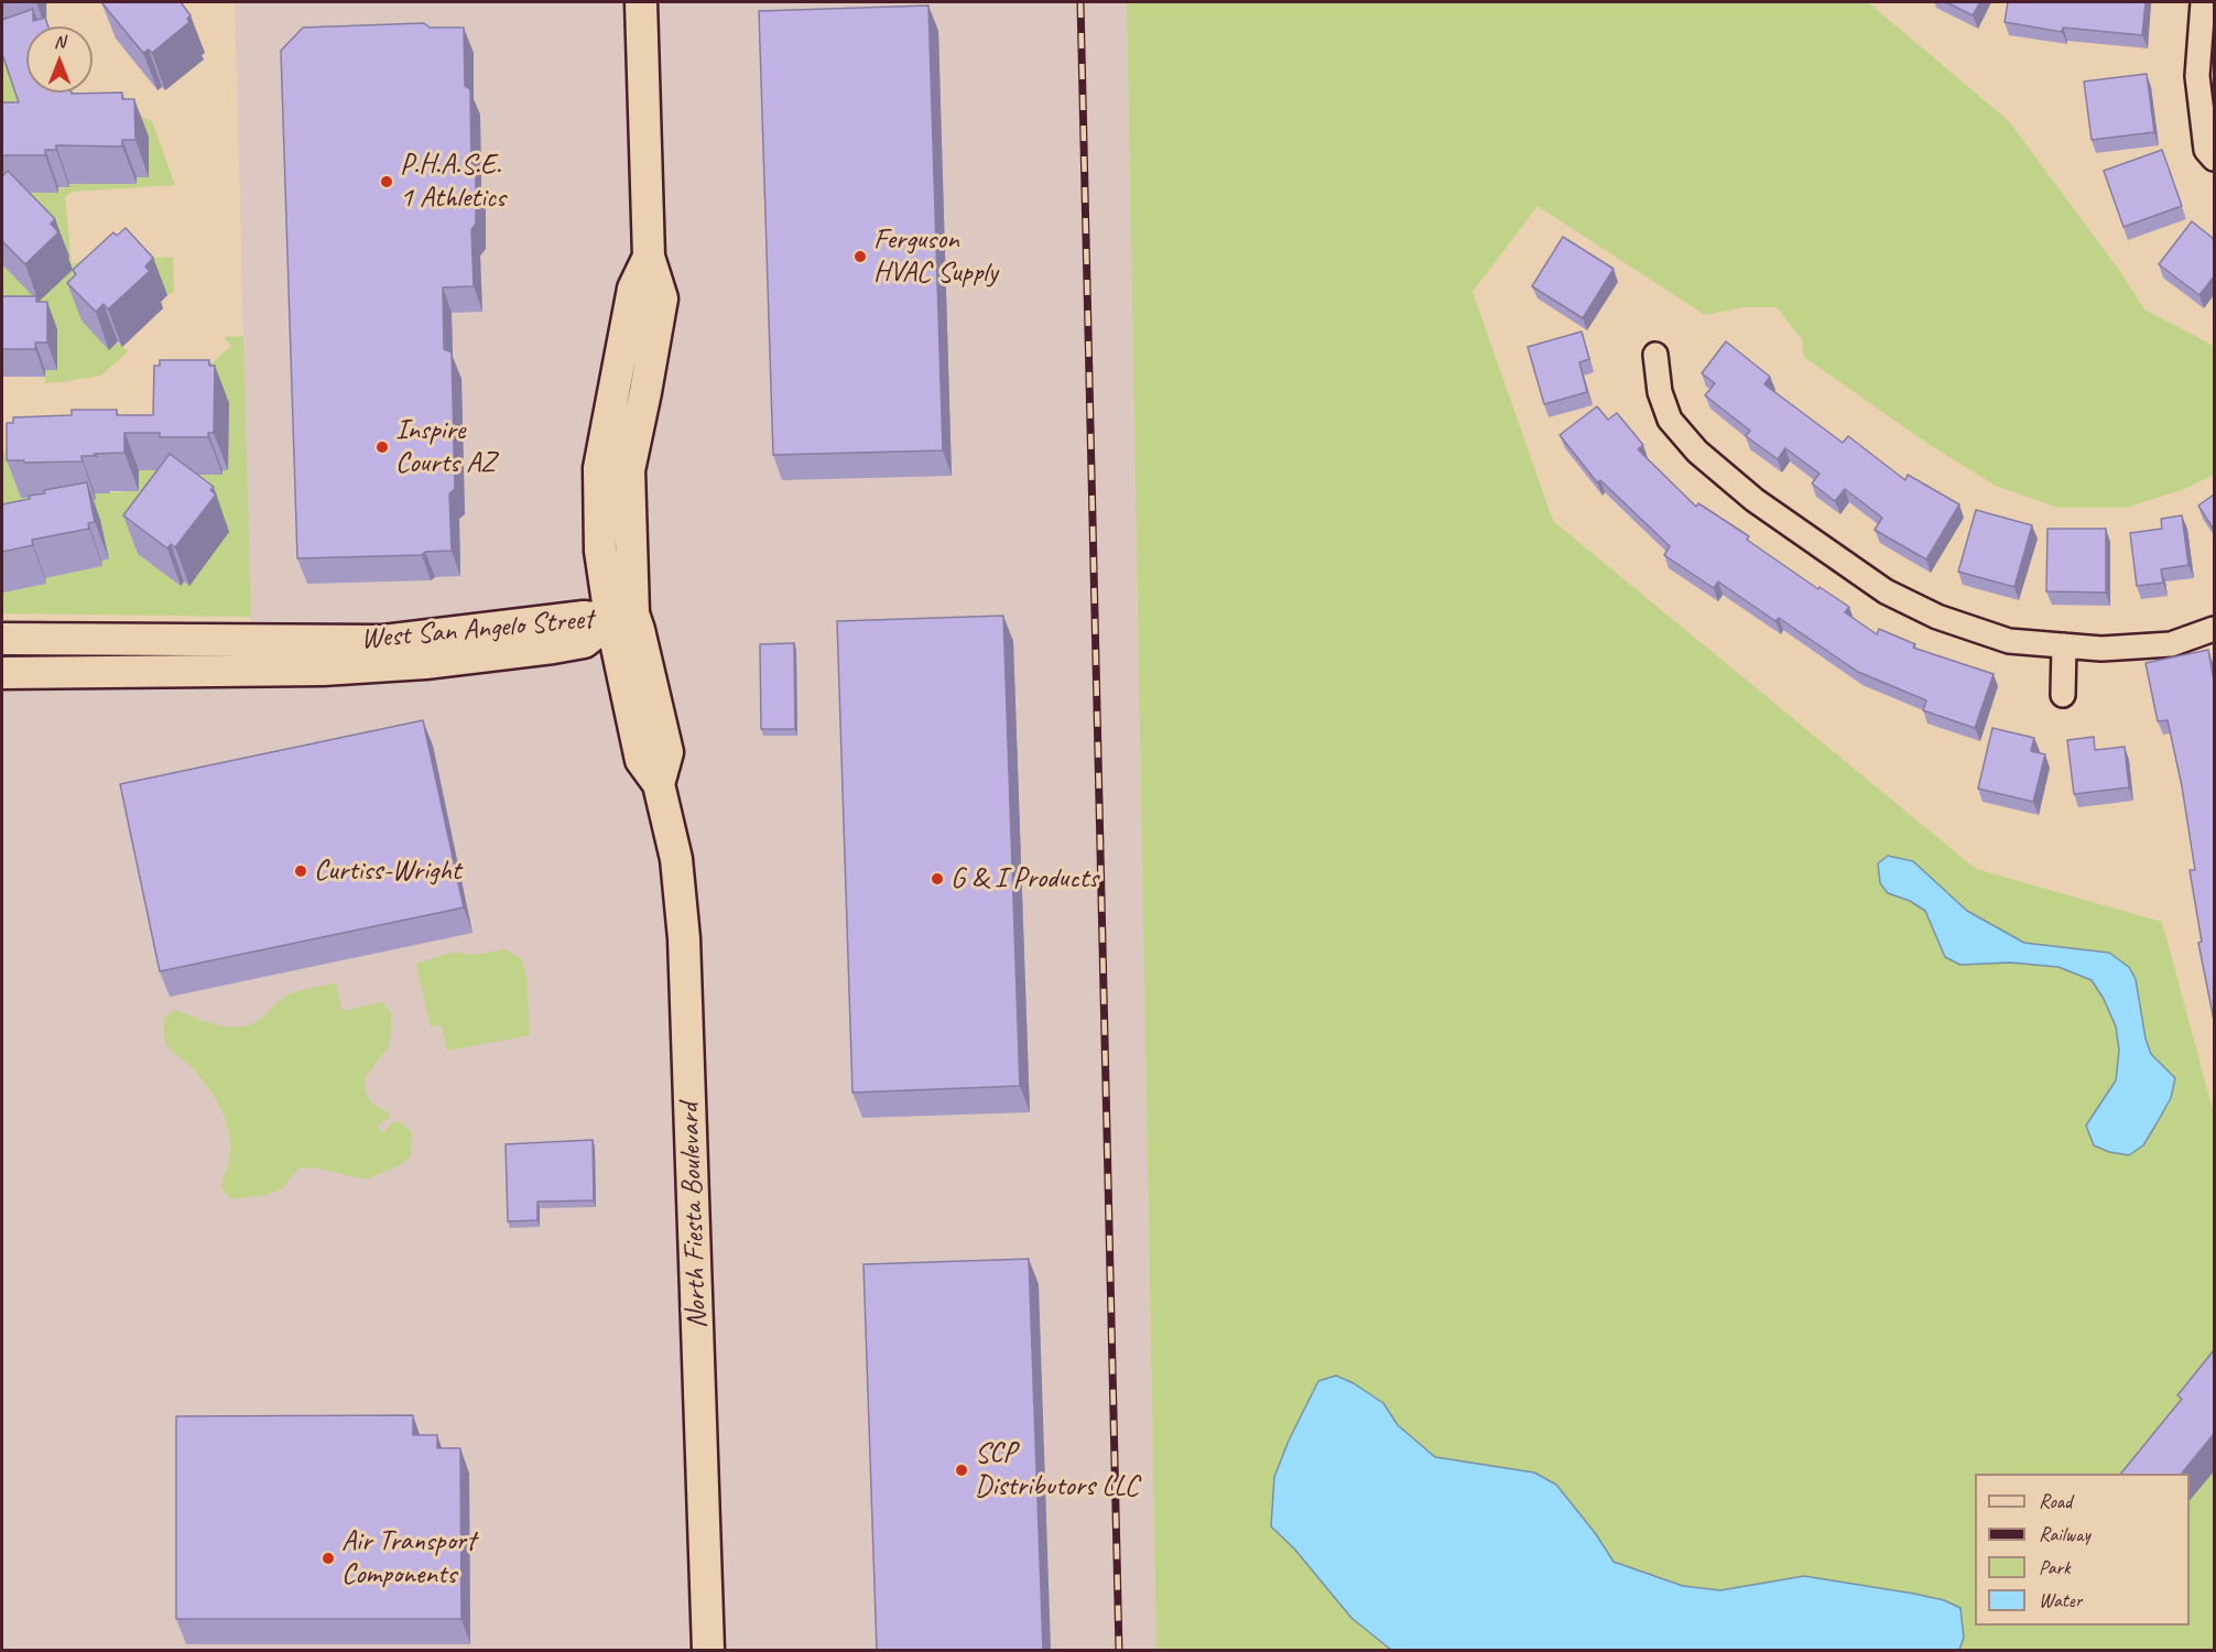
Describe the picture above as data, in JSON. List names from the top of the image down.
{
  "streets": {
    "street": ["West San Angelo Street", "North Fiesta Boulevard"]
  },
  "crossings": [
    ["West San Angelo Street", "North Fiesta Boulevard"]
  ],
  "places": [
    "P.H.A.S.E. 1 Athletics",
    "Ferguson HVAC Supply",
    "Inspire Courts AZ",
    "Curtiss-Wright",
    "G & I Products",
    "SCP Distributors LLC",
    "Air Transport Components"
  ],
  "legend": [
    "Road",
    "Railway",
    "Park",
    "Water"
  ],
  "north": "top"
}
